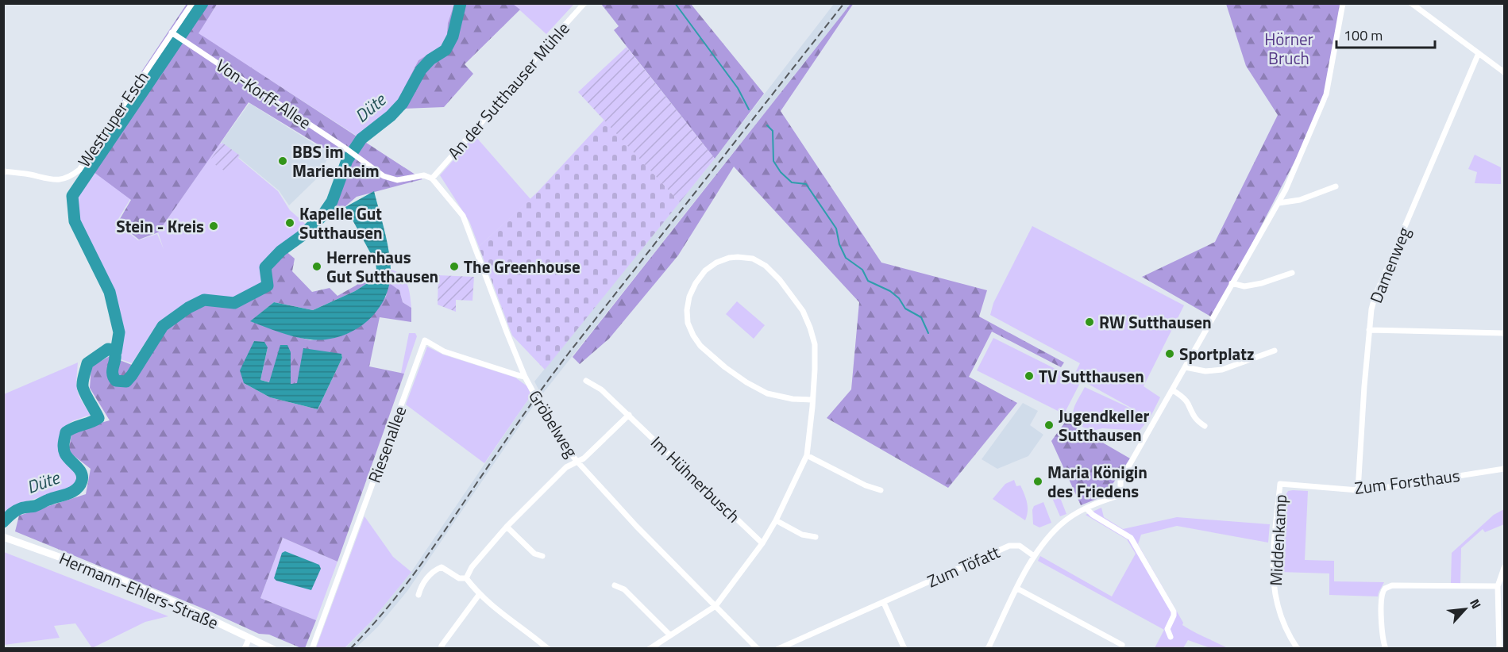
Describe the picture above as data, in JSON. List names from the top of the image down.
{
  "streets": {
    "street": [
      "An der Sutthauser Mühle",
      "Von-Korff-Allee",
      "Westruper Esch",
      "Damenweg",
      "Gröbelweg",
      "Riesenallee",
      "Im Hühnerbusch",
      "Zum Forsthaus",
      "Middenkamp",
      "Zum Töfatt",
      "Hermann-Ehlers-Straße"
    ]
  },
  "crossings": [
    ["An der Sutthauser Mühle", "Von-Korff-Allee"],
    ["An der Sutthauser Mühle", "Gröbelweg"],
    ["Von-Korff-Allee", "Westruper Esch"],
    ["Von-Korff-Allee", "Gröbelweg"],
    ["Damenweg", "Zum Forsthaus"],
    ["Gröbelweg", "Riesenallee"],
    ["Zum Forsthaus", "Middenkamp"]
  ],
  "water": ["Düte"],
  "parks": ["Hörner Bruch"],
  "places": [
    "BBS im Marienheim",
    "Kapelle Gut Sutthausen",
    "Stein - Kreis",
    "Herrenhaus Gut Sutthausen",
    "The Greenhouse",
    "RW Sutthausen",
    "Sportplatz",
    "TV Sutthausen",
    "Jugendkeller Sutthausen",
    "Maria Königin des Friedens"
  ],
  "scale_bar": "100 m",
  "north": "top right"
}
